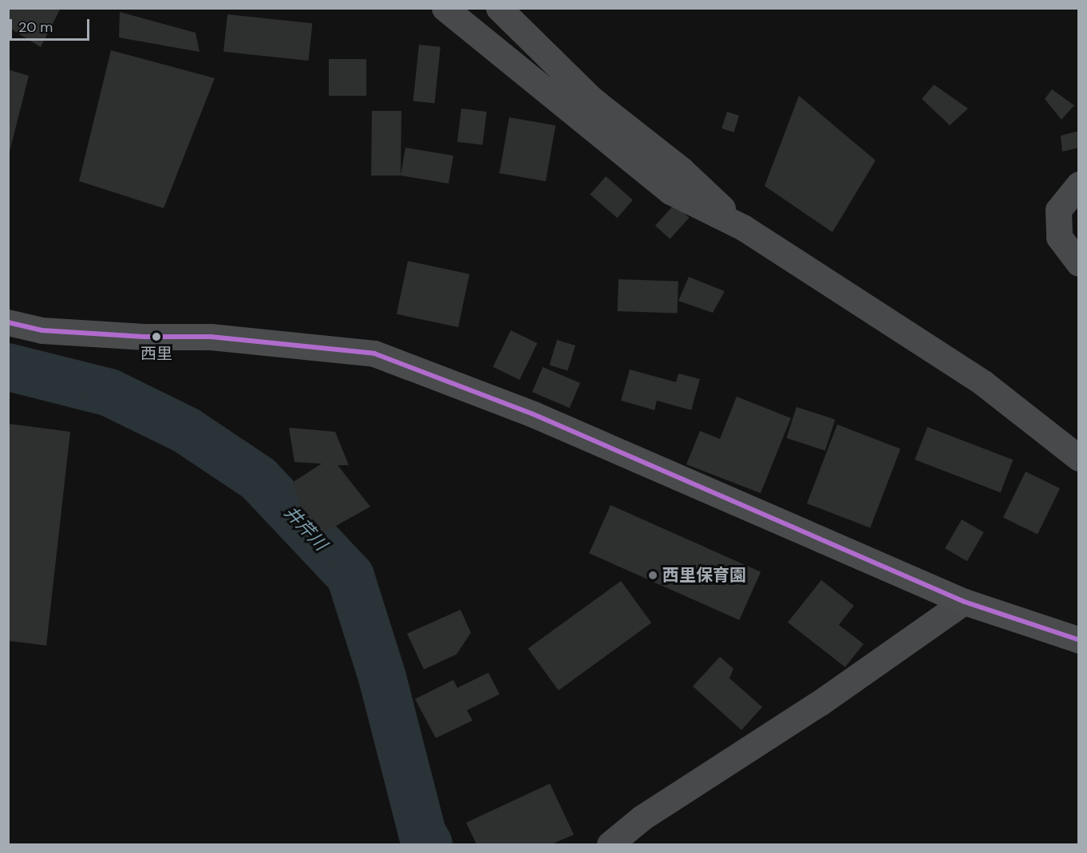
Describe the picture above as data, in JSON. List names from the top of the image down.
{
  "water": ["井芹川"],
  "places": ["西里", "西里保育園"],
  "scale_bar": "20 m"
}
